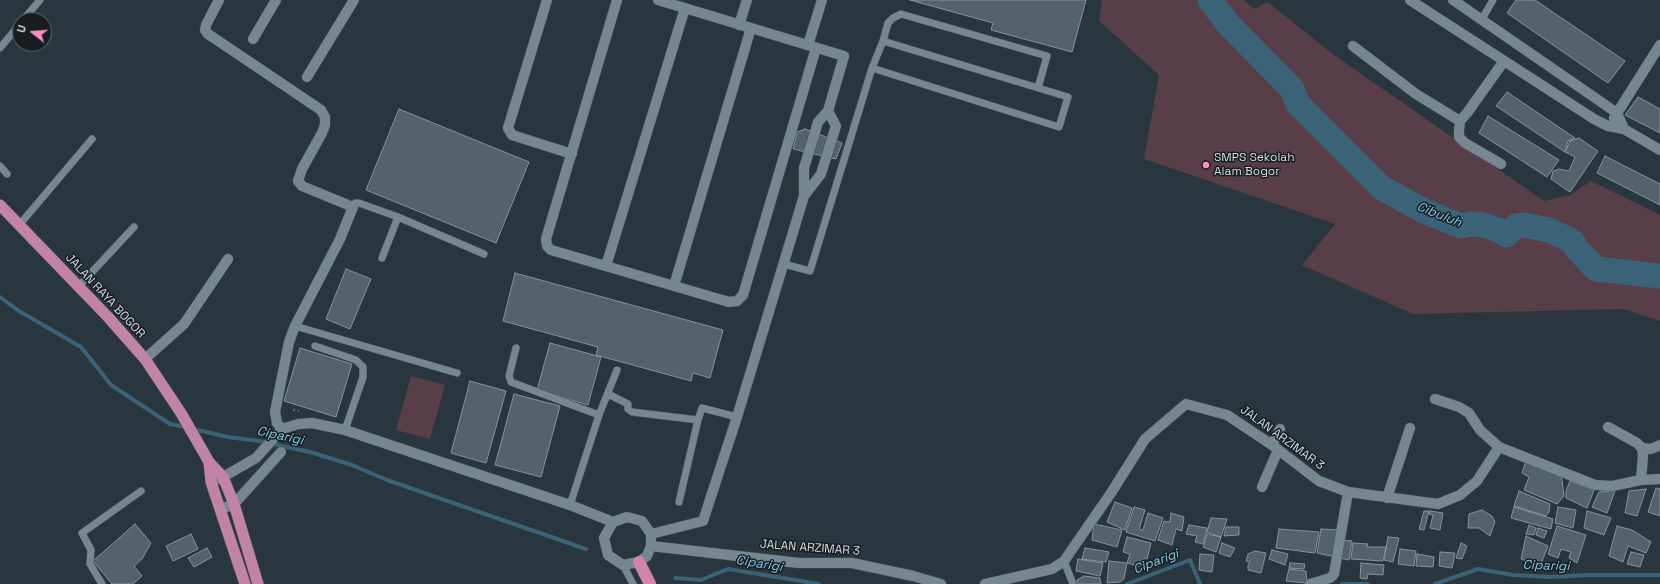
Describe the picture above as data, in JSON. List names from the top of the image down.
{
  "streets": {
    "highway": ["JALAN RAYA BOGOR"],
    "street": ["JALAN ARZIMAR 3"]
  },
  "water": ["Cibuluh", "Ciparigi"],
  "places": ["SMPS Sekolah Alam Bogor"],
  "north": "left"
}
